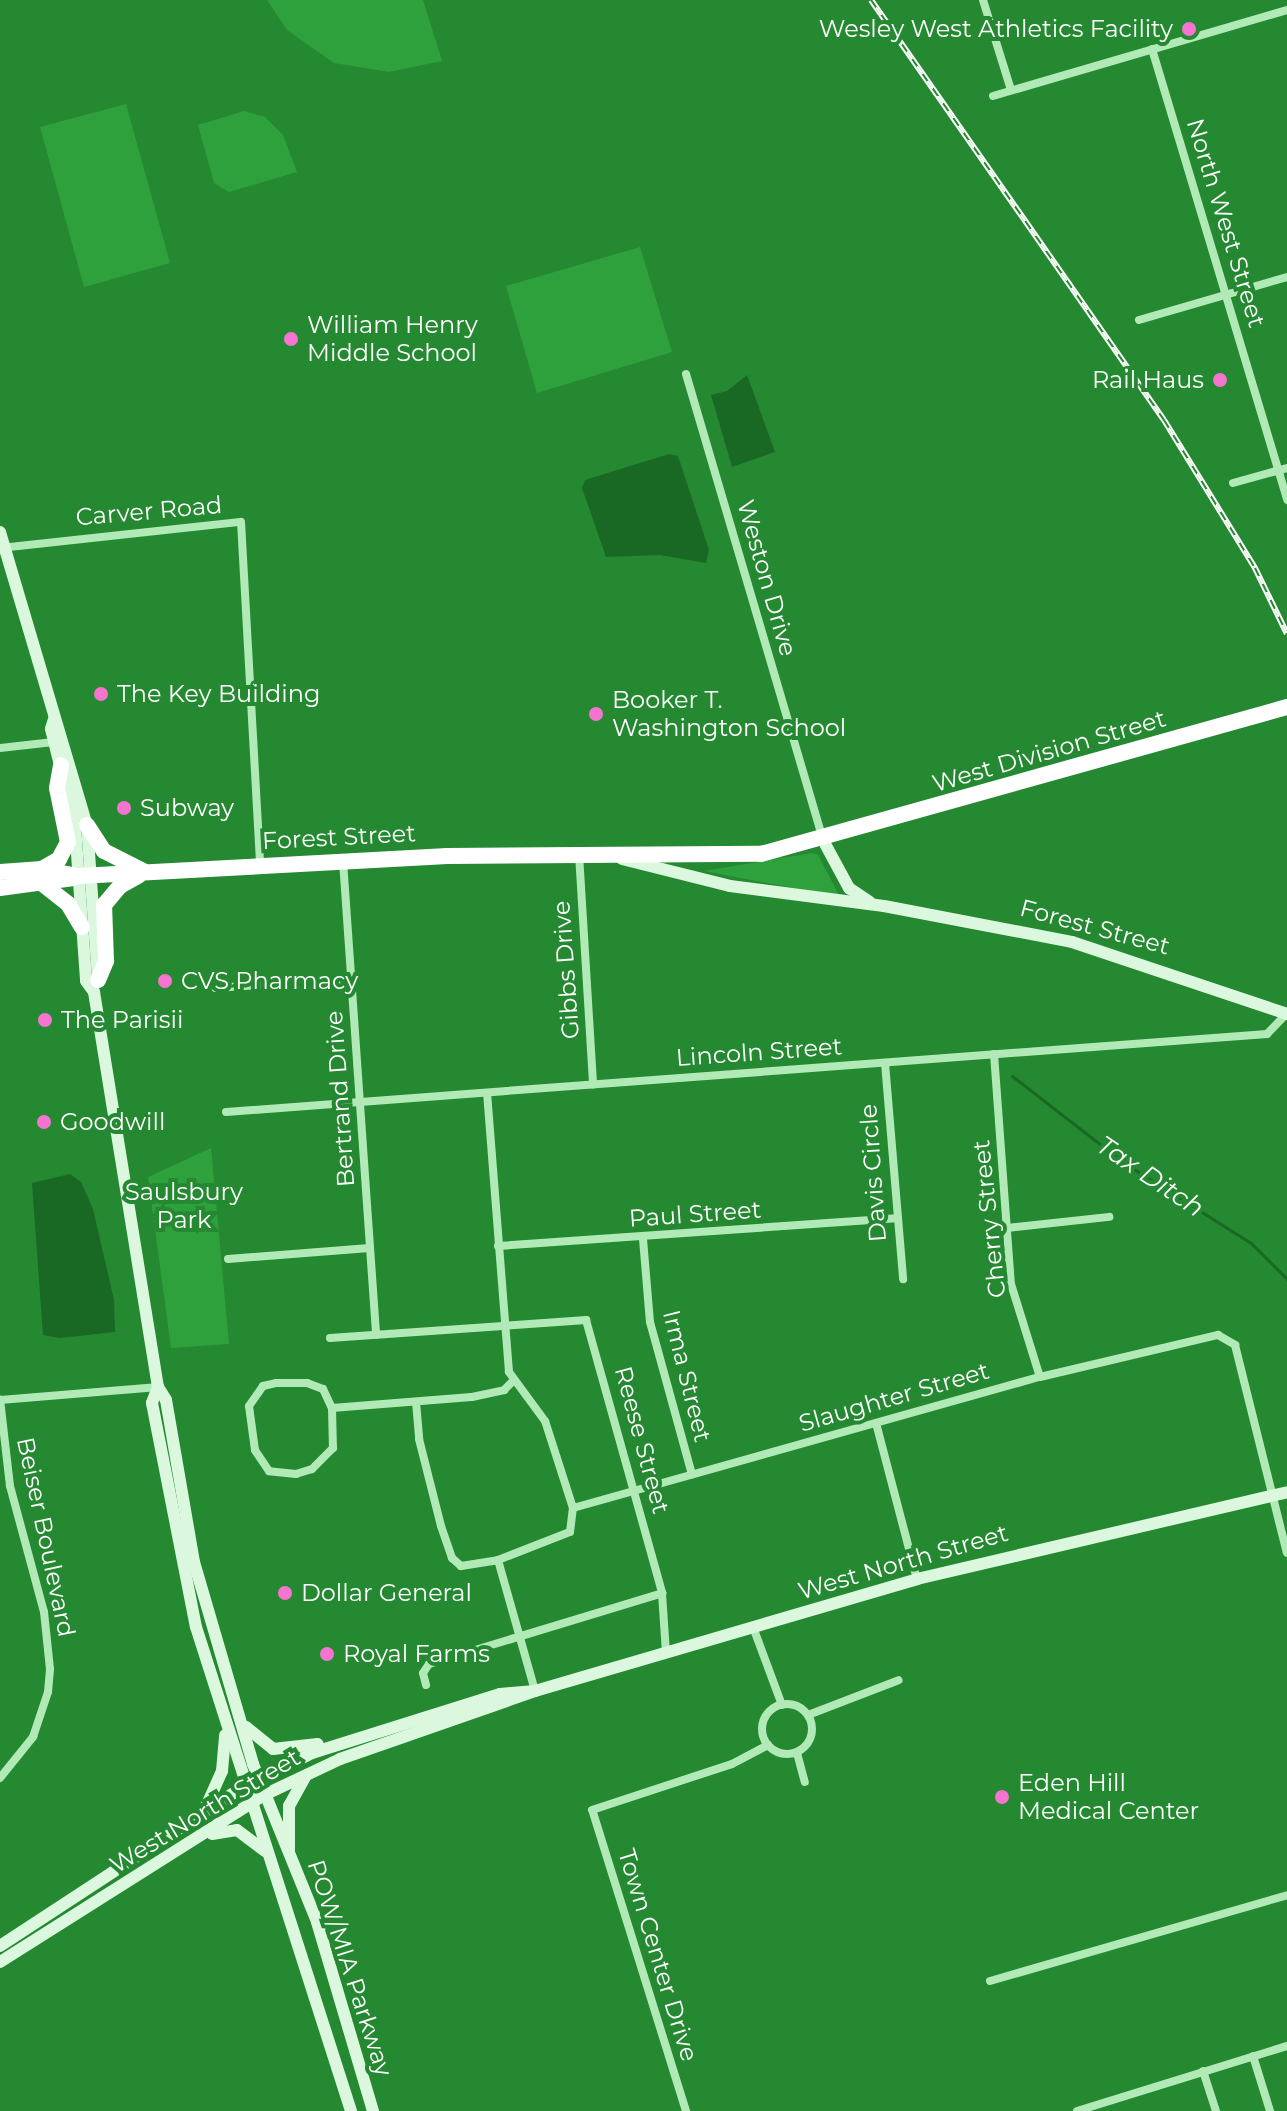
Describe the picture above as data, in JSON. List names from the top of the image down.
{
  "streets": {
    "highway": ["West Division Street", "Forest Street"],
    "main road": ["West North Street", "POW/MIA Parkway"],
    "street": [
      "North West Street",
      "Carver Road",
      "Weston Drive",
      "Gibbs Drive",
      "Lincoln Street",
      "Bertrand Drive",
      "Davis Circle",
      "Paul Street",
      "Cherry Street",
      "Irma Street",
      "Slaughter Street",
      "Reese Street",
      "Beiser Boulevard",
      "Town Center Drive"
    ]
  },
  "crossings": [
    ["Carver Road", "Forest Street"],
    ["Weston Drive", "West Division Street"],
    ["Weston Drive", "Forest Street"],
    ["West Division Street", "Forest Street"],
    ["Forest Street", "Gibbs Drive"],
    ["Forest Street", "Lincoln Street"],
    ["Forest Street", "Bertrand Drive"],
    ["Gibbs Drive", "Lincoln Street"],
    ["Lincoln Street", "Bertrand Drive"],
    ["Lincoln Street", "Davis Circle"],
    ["Lincoln Street", "Cherry Street"],
    ["Bertrand Drive", "Reese Street"],
    ["Davis Circle", "Paul Street"],
    ["Paul Street", "Irma Street"],
    ["Cherry Street", "Slaughter Street"],
    ["Irma Street", "Slaughter Street"],
    ["Slaughter Street", "Reese Street"],
    ["Slaughter Street", "West North Street"],
    ["Reese Street", "West North Street"],
    ["Beiser Boulevard", "POW/MIA Parkway"],
    ["West North Street", "POW/MIA Parkway"]
  ],
  "water": ["Tax Ditch"],
  "parks": ["Saulsbury Park"],
  "places": [
    "Wesley West Athletics Facility",
    "William Henry Middle School",
    "Rail Haus",
    "The Key Building",
    "Booker T. Washington School",
    "Subway",
    "CVS Pharmacy",
    "The Parisii",
    "Goodwill",
    "Dollar General",
    "Royal Farms",
    "Eden Hill Medical Center"
  ]
}
